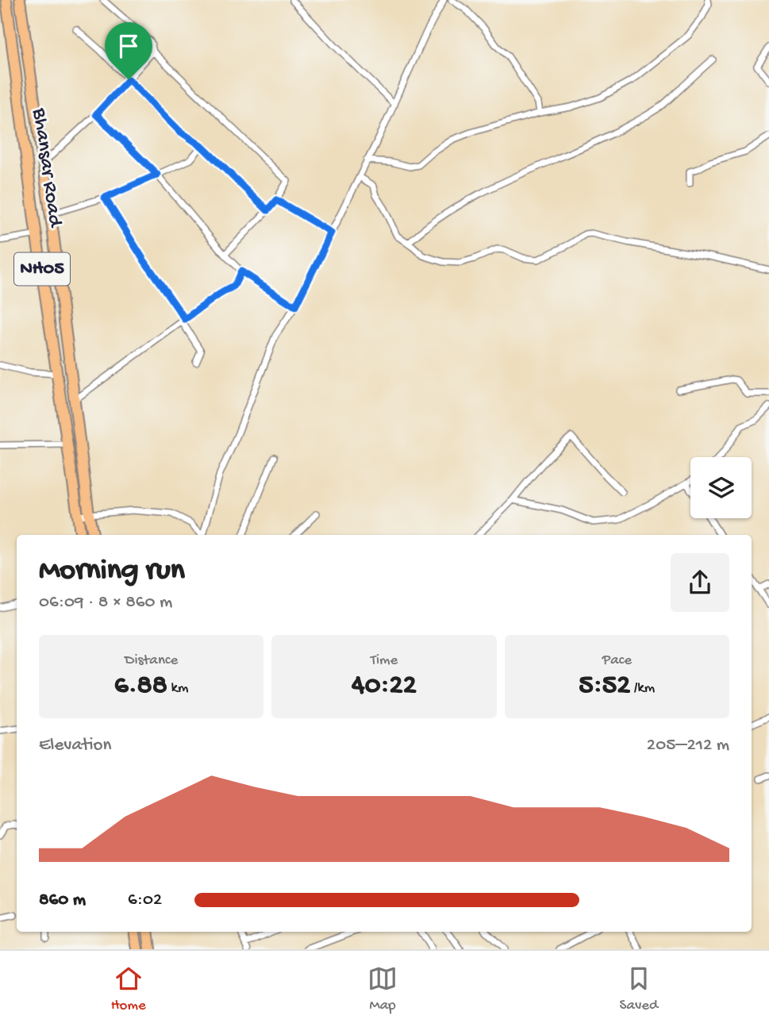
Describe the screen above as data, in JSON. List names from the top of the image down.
{
  "streets": {
    "highway": ["Bhansar Road", "NH05"]
  },
  "page": {
    "heading": ["Morning run", "06:09 · 8 × 860 m"],
    "stats": [
      ["Distance", "6.88 km"],
      ["Time", "40:22"],
      ["Pace", "5:52 /km"]
    ],
    "chart": ["Elevation", "205–212 m"],
    "list": [
      {
        "name": "860 m",
        "note": "6:02"
      }
    ],
    "tabs": ["Home", "Map", "Saved"]
  }
}
